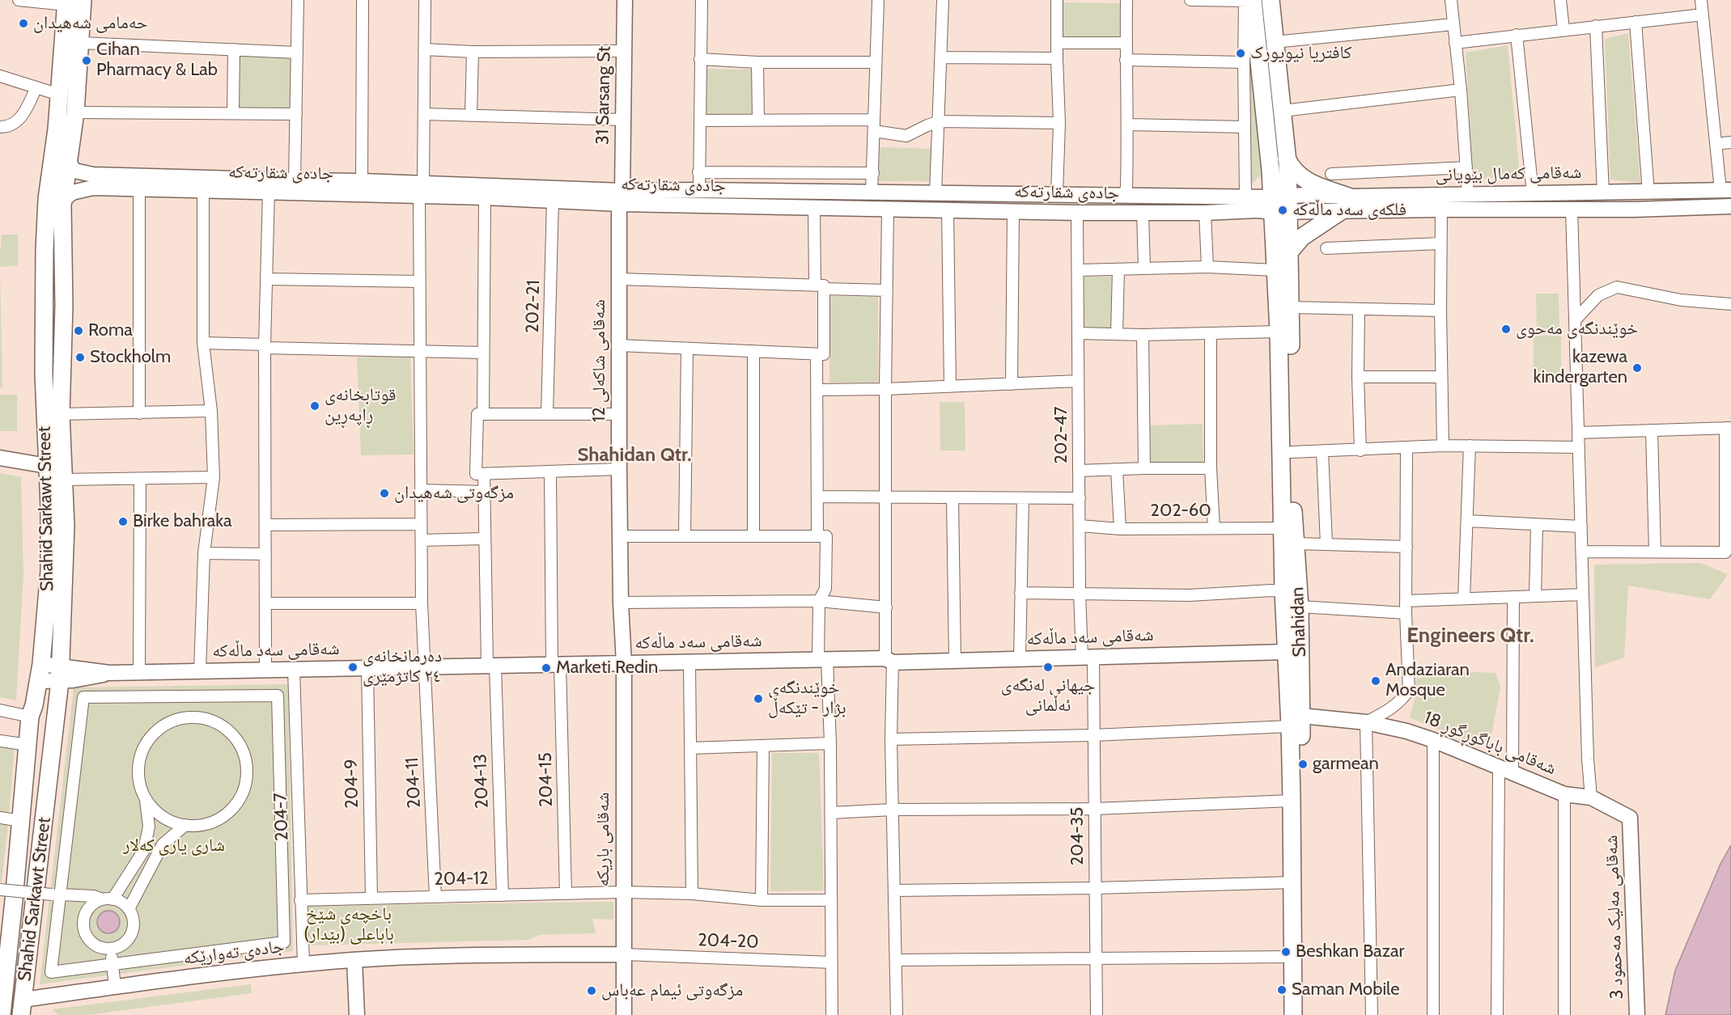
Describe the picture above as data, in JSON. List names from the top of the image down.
{
  "streets": {
    "main road": [
      "31 Sarsang St",
      "جادەی شقارتەکە",
      "شەقامی کەمال بێویانی",
      "شەقامی شاکەلی 12",
      "Shahid Sarkawt Street",
      "Shahidan",
      "شەقامی سەد ماڵەکە",
      "شەقامی باباگوڕگوڕ 18",
      "شەقامی باریکە",
      "شەقامی مەلیک مەحمود 3",
      "جادەی تەوارێکە"
    ],
    "street": [
      "202-21",
      "202-47",
      "202-60",
      "204-15",
      "204-13",
      "204-11",
      "204-9",
      "204-7",
      "204-35",
      "204-12",
      "204-20"
    ]
  },
  "crossings": [
    ["31 Sarsang St", "جادەی شقارتەکە"],
    ["31 Sarsang St", "شەقامی شاکەلی 12"],
    ["جادەی شقارتەکە", "شەقامی کەمال بێویانی"],
    ["جادەی شقارتەکە", "202-21"],
    ["جادەی شقارتەکە", "شەقامی شاکەلی 12"],
    ["جادەی شقارتەکە", "202-47"],
    ["جادەی شقارتەکە", "Shahid Sarkawt Street"],
    ["جادەی شقارتەکە", "Shahidan"],
    ["جادەی شقارتەکە", "204-11"],
    ["شەقامی کەمال بێویانی", "Shahidan"],
    ["شەقامی شاکەلی 12", "شەقامی سەد ماڵەکە"],
    ["شەقامی شاکەلی 12", "شەقامی باریکە"],
    ["202-47", "202-60"],
    ["202-47", "شەقامی سەد ماڵەکە"],
    ["202-47", "204-35"],
    ["Shahid Sarkawt Street", "شەقامی سەد ماڵەکە"],
    ["Shahid Sarkawt Street", "جادەی تەوارێکە"],
    ["Shahidan", "شەقامی باباگوڕگوڕ 18"],
    ["شەقامی سەد ماڵەکە", "204-15"],
    ["شەقامی سەد ماڵەکە", "204-13"],
    ["شەقامی سەد ماڵەکە", "204-11"],
    ["شەقامی سەد ماڵەکە", "204-9"],
    ["شەقامی سەد ماڵەکە", "204-7"],
    ["شەقامی سەد ماڵەکە", "204-35"],
    ["شەقامی سەد ماڵەکە", "شەقامی باریکە"],
    ["شەقامی باباگوڕگوڕ 18", "شەقامی مەلیک مەحمود 3"],
    ["204-15", "204-12"],
    ["204-13", "204-12"],
    ["204-11", "204-12"],
    ["204-9", "204-12"],
    ["204-7", "204-12"],
    ["204-7", "جادەی تەوارێکە"],
    ["شەقامی باریکە", "204-12"],
    ["شەقامی باریکە", "204-20"],
    ["شەقامی باریکە", "جادەی تەوارێکە"],
    ["204-20", "جادەی تەوارێکە"]
  ],
  "districts": ["Shahidan Qtr.", "Engineers Qtr."],
  "parks": ["شاری یاری کەلار", "باخچەی شێخ باباعلی (بێدار)"],
  "places": [
    "حەمامی شەهیدان",
    "کافتریا نیویورک",
    "Cihan Pharmacy & Lab",
    "فلکەی سەد ماڵەکە",
    "خوێندنگەی مەحوی",
    "Roma",
    "Stockholm",
    "kazewa kindergarten",
    "قوتابخانەی ڕاپەڕین",
    "مزگەوتی شەهیدان",
    "Birke bahraka",
    "دەرمانخانەی ٢٤ کاتژمێری",
    "جیهانی لەنگەی ئەڵمانی",
    "Marketi Redin",
    "Andaziaran Mosque",
    "خوێندنگەی بژار - تێکەڵ",
    "garmean",
    "Beshkan Bazar",
    "Saman Mobile",
    "مزگەوتی ئیمام عەباس"
  ]
}
